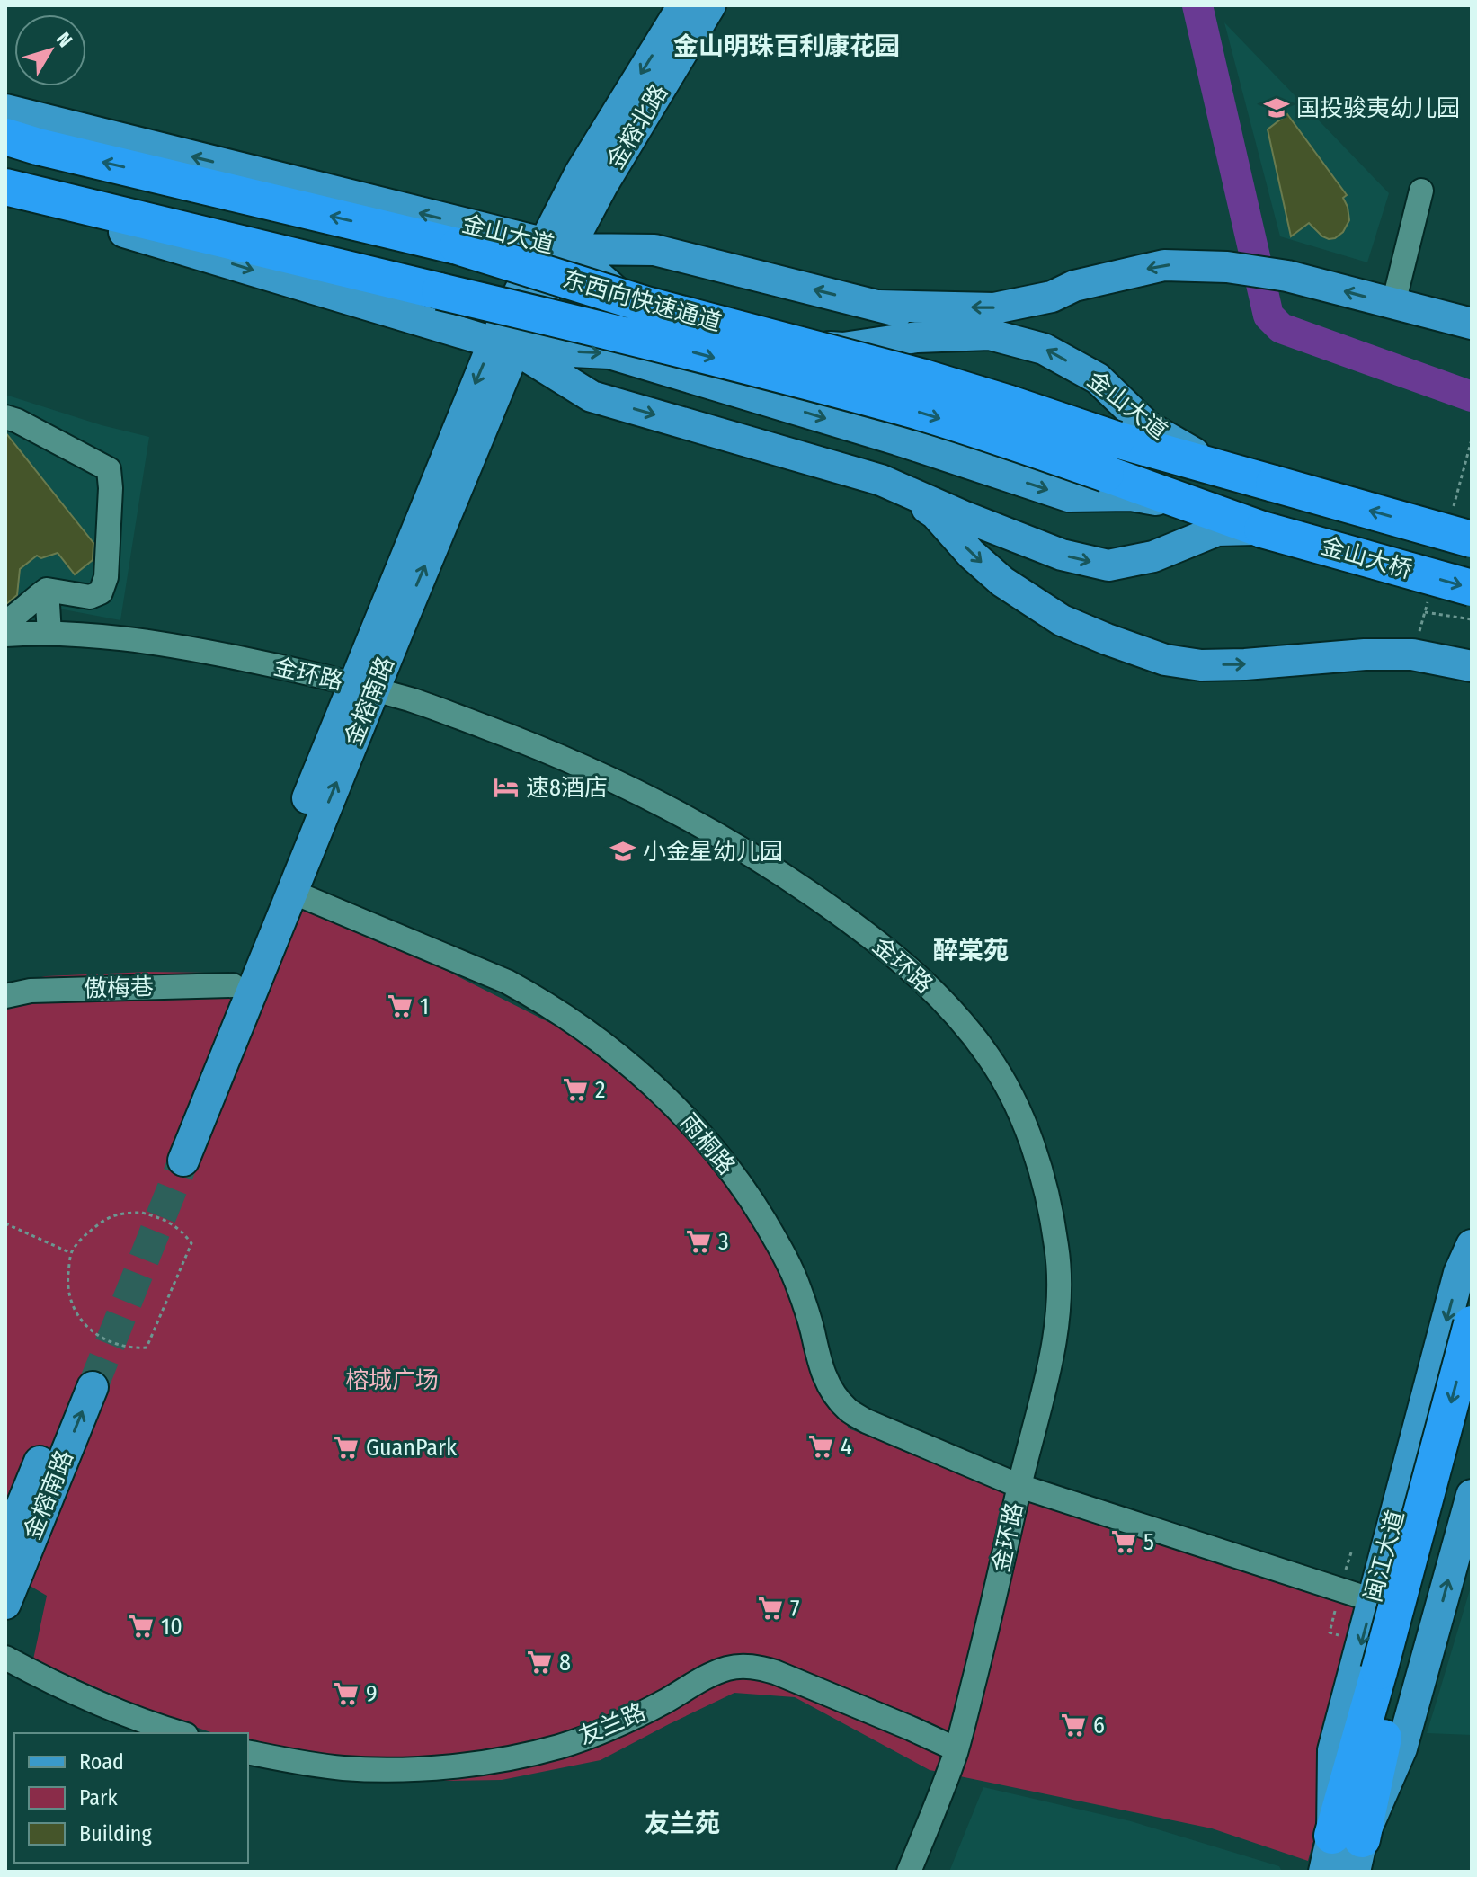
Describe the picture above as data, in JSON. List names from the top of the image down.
{
  "streets": {
    "highway": ["东西向快速通道", "金山大桥"],
    "main road": [
      "金榕北路",
      "金山大道",
      "金榕南路",
      "闽江大道"
    ],
    "street": [
      "金环路",
      "傲梅巷",
      "雨桐路",
      "友兰路"
    ]
  },
  "crossings": [
    ["金榕北路", "金山大道"],
    ["金榕北路", "金榕南路"],
    ["金山大道", "东西向快速通道"],
    ["金山大道", "金榕南路"],
    ["东西向快速通道", "金山大桥"],
    ["金环路", "金榕南路"],
    ["金环路", "雨桐路"],
    ["金环路", "友兰路"],
    ["金榕南路", "傲梅巷"],
    ["金榕南路", "雨桐路"],
    ["雨桐路", "闽江大道"]
  ],
  "districts": ["金山明珠百利康花园", "醉棠苑", "友兰苑"],
  "parks": ["榕城广场"],
  "places": {
    "school or university": ["国投骏夷幼儿园", "小金星幼儿园"],
    "hotel": ["速8酒店"],
    "supermarket": [
      "1",
      "2",
      "3",
      "4",
      "GuanPark",
      "5",
      "7",
      "10",
      "8",
      "9",
      "6"
    ]
  },
  "legend": ["Road", "Park", "Building"],
  "north": "top right"
}
